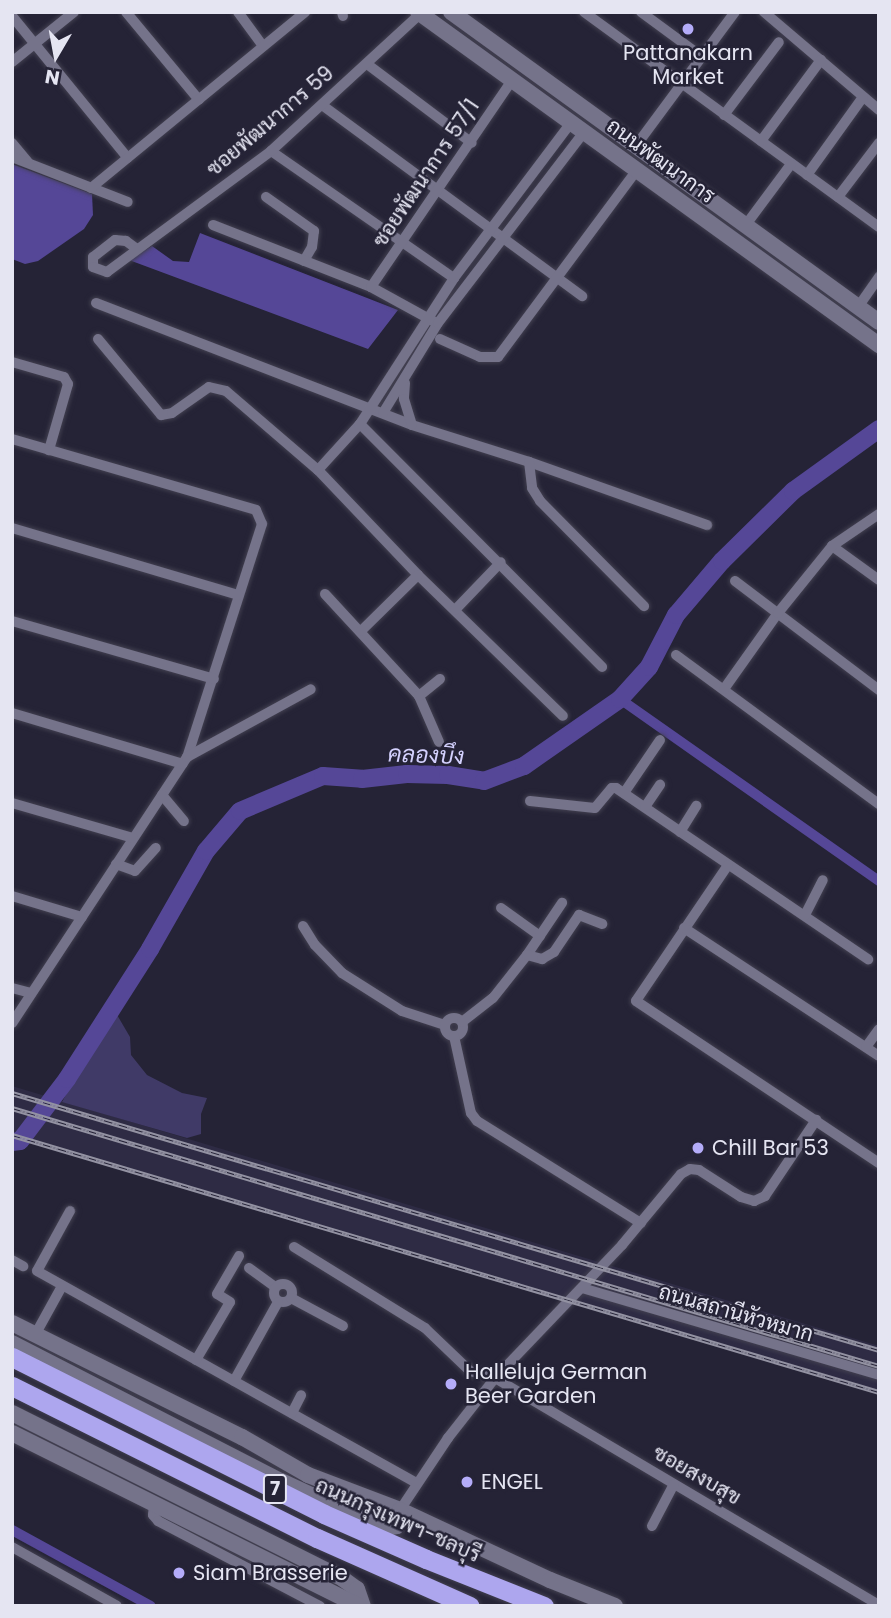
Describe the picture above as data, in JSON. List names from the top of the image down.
{
  "streets": {
    "highway": ["7", "ถนนกรุงเทพฯ-ชลบุรี"],
    "main road": ["ถนนพัฒนาการ"],
    "street": [
      "ซอยพัฒนาการ 59",
      "ซอยพัฒนาการ 57/1",
      "ถนนสถานีหัวหมาก",
      "ซอยสงบสุข"
    ]
  },
  "crossings": [
    ["ซอยพัฒนาการ 59", "ถนนพัฒนาการ"],
    ["ถนนพัฒนาการ", "ซอยพัฒนาการ 57/1"]
  ],
  "water": ["คลองบึง"],
  "places": [
    "Pattanakarn Market",
    "Chill Bar 53",
    "Halleluja German Beer Garden",
    "ENGEL",
    "Siam Brasserie"
  ],
  "north": "bottom"
}
